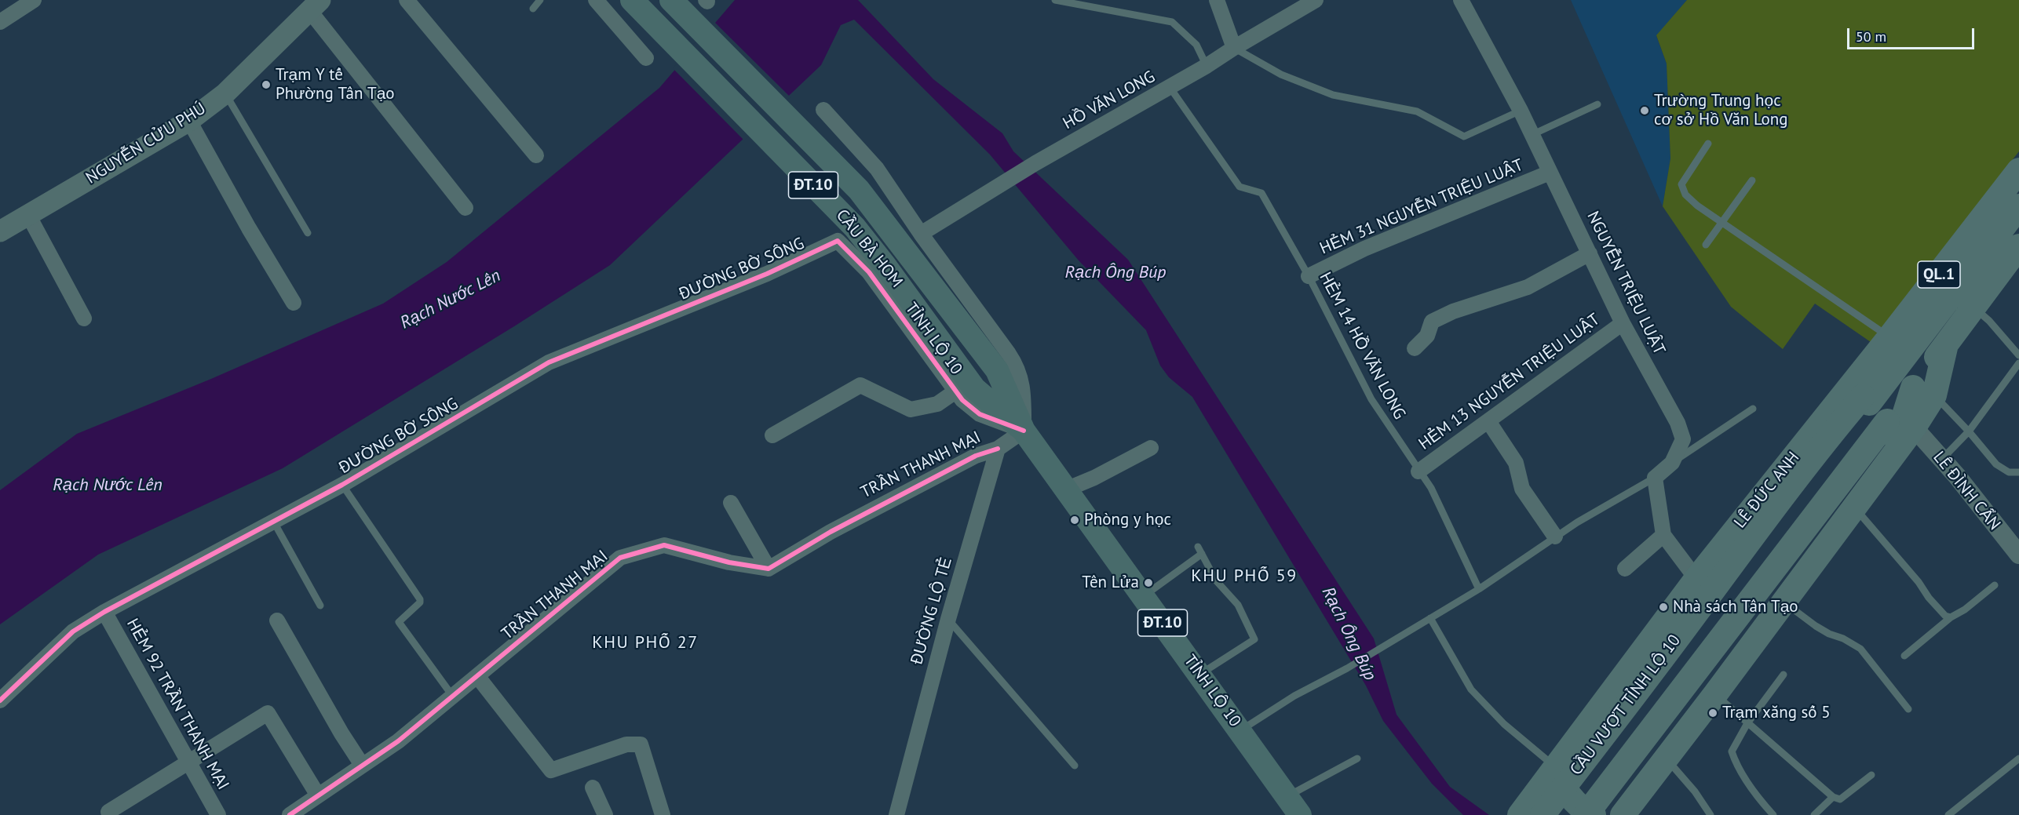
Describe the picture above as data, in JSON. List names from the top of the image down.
{
  "streets": {
    "highway": ["QL.1", "LÊ ĐỨC ANH", "CẦU VƯỢT TỈNH LỘ 10"],
    "main road": [
      "NGUYỄN CỬU PHÚ",
      "ĐT.10",
      "CẦU BÀ HOM",
      "TỈNH LỘ 10"
    ],
    "street": [
      "HỒ VĂN LONG",
      "HẺM 31 NGUYỄN TRIỆU LUẬT",
      "ĐƯỜNG BỜ SÔNG",
      "NGUYỄN TRIỆU LUẬT",
      "HẺM 13 NGUYỄN TRIỆU LUẬT",
      "TRẦN THANH MẠI",
      "LÊ ĐÌNH CẨN",
      "ĐƯỜNG LỘ TẺ",
      "HẺM 92 TRẦN THANH MẠI"
    ],
    "lane": ["HẺM 14 HỒ VĂN LONG"]
  },
  "crossings": [
    ["HỒ VĂN LONG", "HẺM 14 HỒ VĂN LONG"],
    ["HẺM 31 NGUYỄN TRIỆU LUẬT", "NGUYỄN TRIỆU LUẬT"],
    ["HẺM 31 NGUYỄN TRIỆU LUẬT", "HẺM 14 HỒ VĂN LONG"],
    ["CẦU BÀ HOM", "TỈNH LỘ 10"],
    ["ĐƯỜNG BỜ SÔNG", "TỈNH LỘ 10"],
    ["ĐƯỜNG BỜ SÔNG", "HẺM 92 TRẦN THANH MẠI"],
    ["QL.1", "LÊ ĐÌNH CẨN"],
    ["QL.1", "CẦU VƯỢT TỈNH LỘ 10"],
    ["NGUYỄN TRIỆU LUẬT", "HẺM 13 NGUYỄN TRIỆU LUẬT"],
    ["HẺM 14 HỒ VĂN LONG", "HẺM 13 NGUYỄN TRIỆU LUẬT"],
    ["TRẦN THANH MẠI", "ĐƯỜNG LỘ TẺ"],
    ["LÊ ĐỨC ANH", "CẦU VƯỢT TỈNH LỘ 10"],
    ["LÊ ĐÌNH CẨN", "CẦU VƯỢT TỈNH LỘ 10"]
  ],
  "districts": ["KHU PHỐ 59", "KHU PHỐ 27"],
  "water": ["Rạch Ông Búp", "Rạch Nước Lên"],
  "places": [
    "Trạm Y tế Phường Tân Tạo",
    "Trường Trung học cơ sở Hồ Văn Long",
    "Phòng y học",
    "Tên Lửa",
    "Nhà sách Tân Tạo",
    "Trạm xăng số 5"
  ],
  "scale_bar": "50 m"
}
